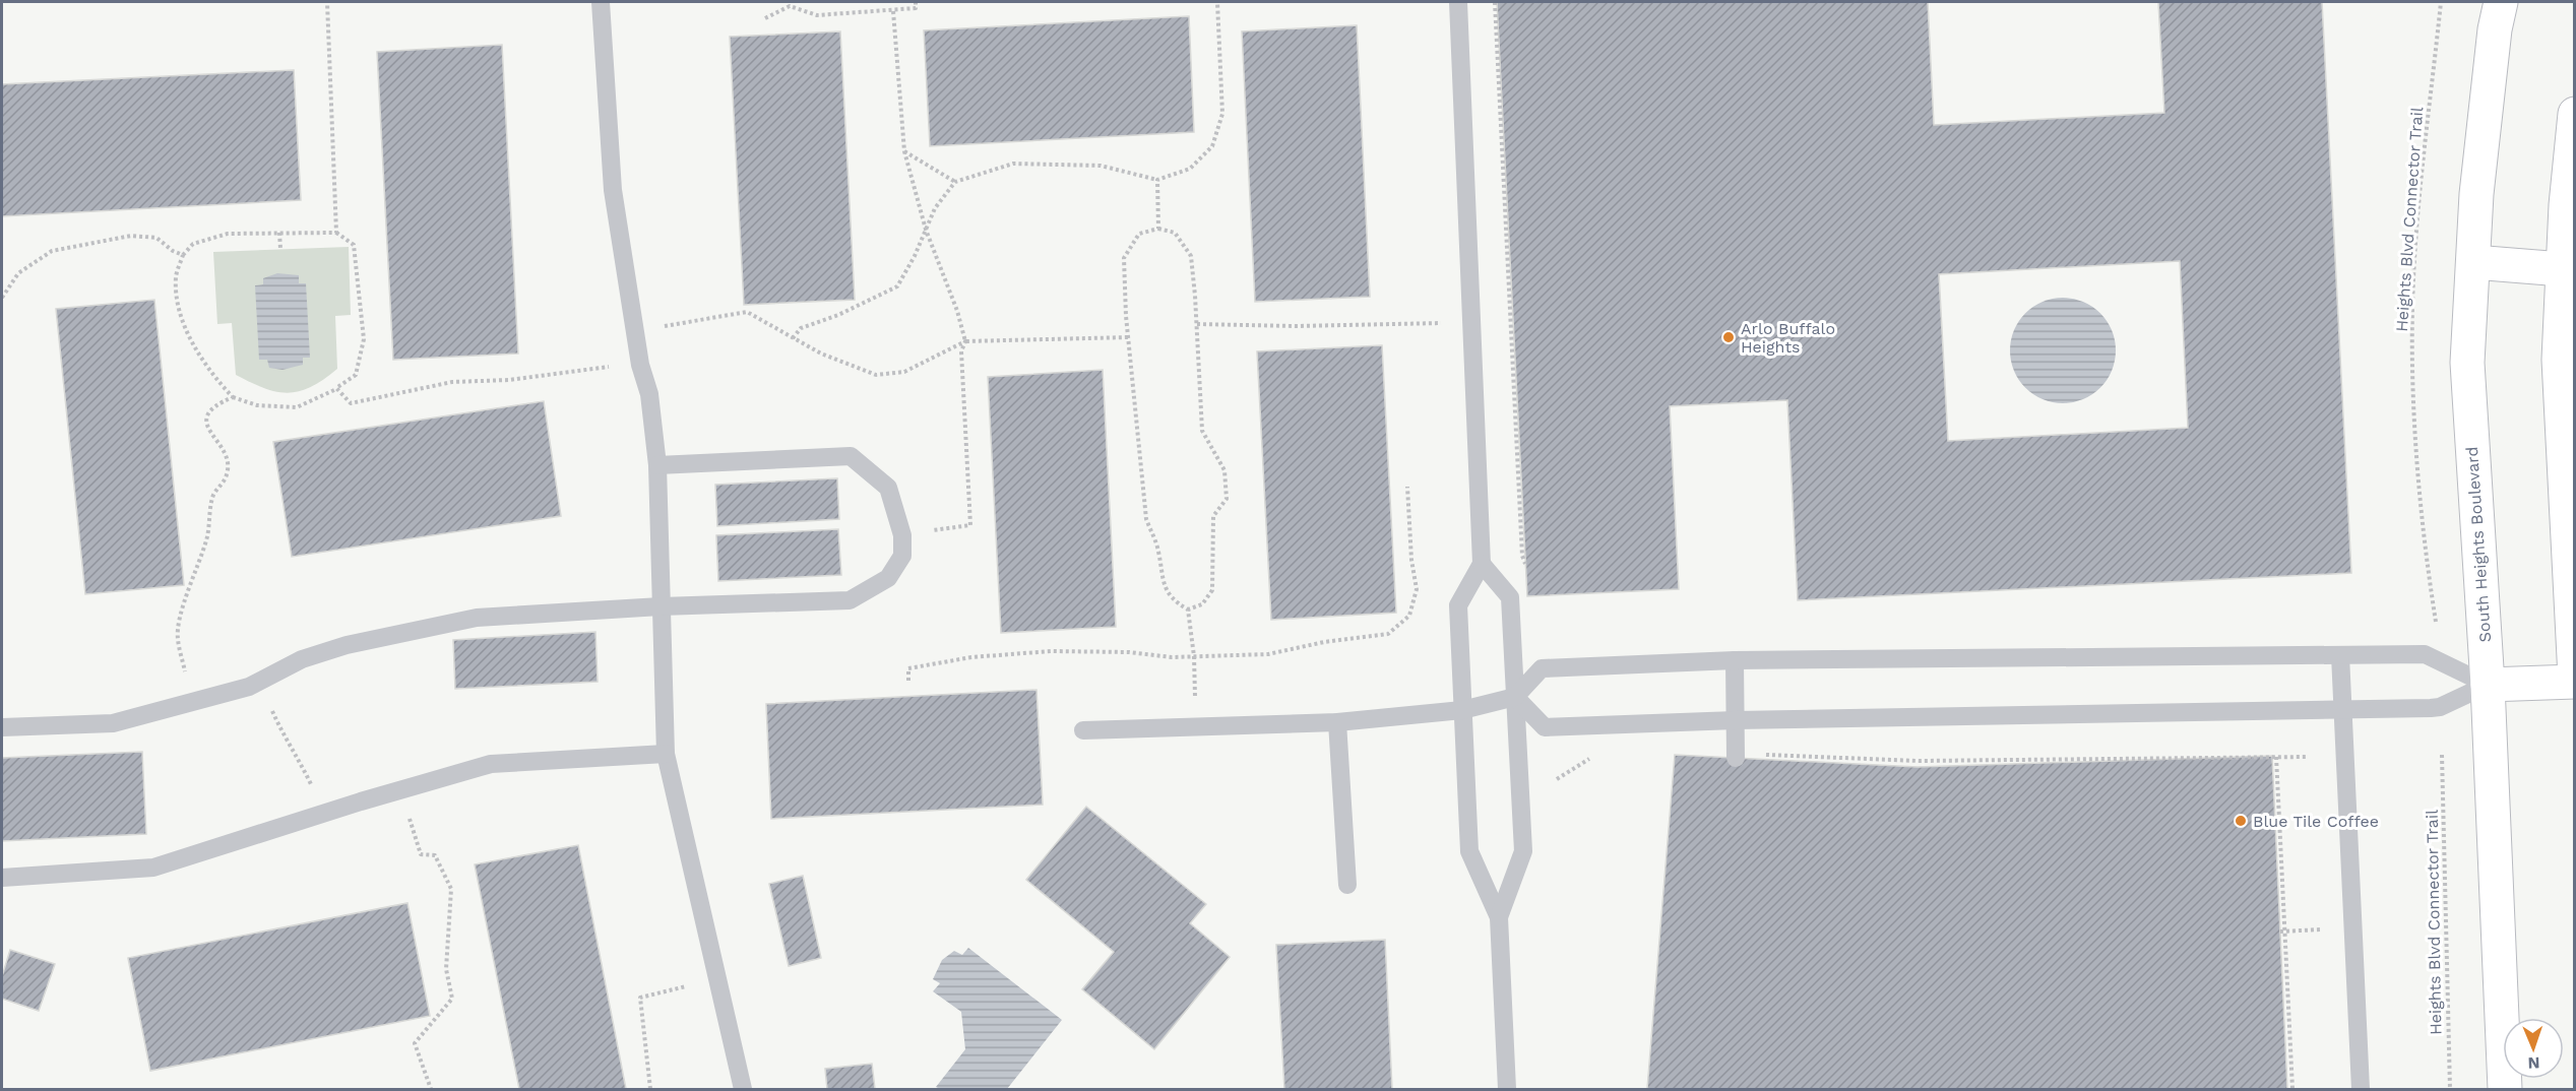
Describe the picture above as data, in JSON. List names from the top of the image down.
{
  "streets": {
    "main road": ["South Heights Boulevard"],
    "path": ["Heights Blvd Connector Trail"]
  },
  "places": ["Arlo Buffalo Heights", "Blue Tile Coffee"],
  "north": "bottom"
}
